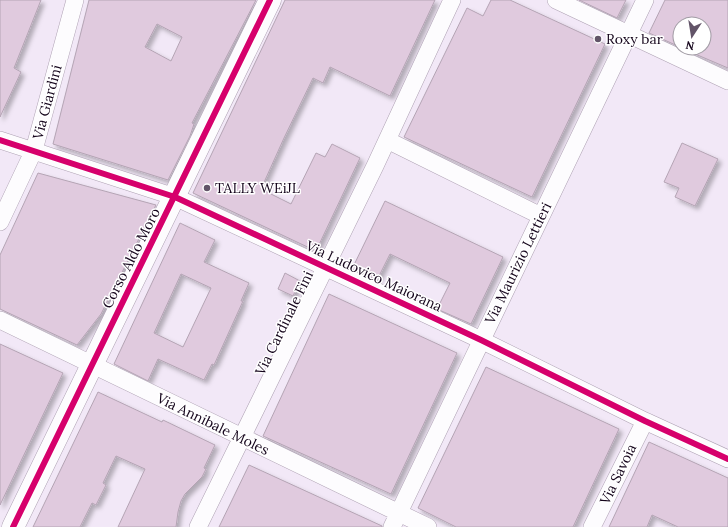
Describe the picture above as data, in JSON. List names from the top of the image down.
{
  "streets": {
    "street": [
      "Via Giardini",
      "Corso Aldo Moro",
      "Via Maurizio Lettieri",
      "Via Ludovico Maiorana",
      "Via Cardinale Fini",
      "Via Annibale Moles",
      "Via Savoia"
    ]
  },
  "crossings": [
    ["Via Giardini", "Via Ludovico Maiorana"],
    ["Corso Aldo Moro", "Via Ludovico Maiorana"],
    ["Corso Aldo Moro", "Via Annibale Moles"],
    ["Via Maurizio Lettieri", "Via Ludovico Maiorana"],
    ["Via Maurizio Lettieri", "Via Annibale Moles"],
    ["Via Ludovico Maiorana", "Via Cardinale Fini"],
    ["Via Ludovico Maiorana", "Via Savoia"],
    ["Via Cardinale Fini", "Via Annibale Moles"]
  ],
  "places": ["Roxy bar", "TALLY WEiJL"],
  "north": "bottom"
}
